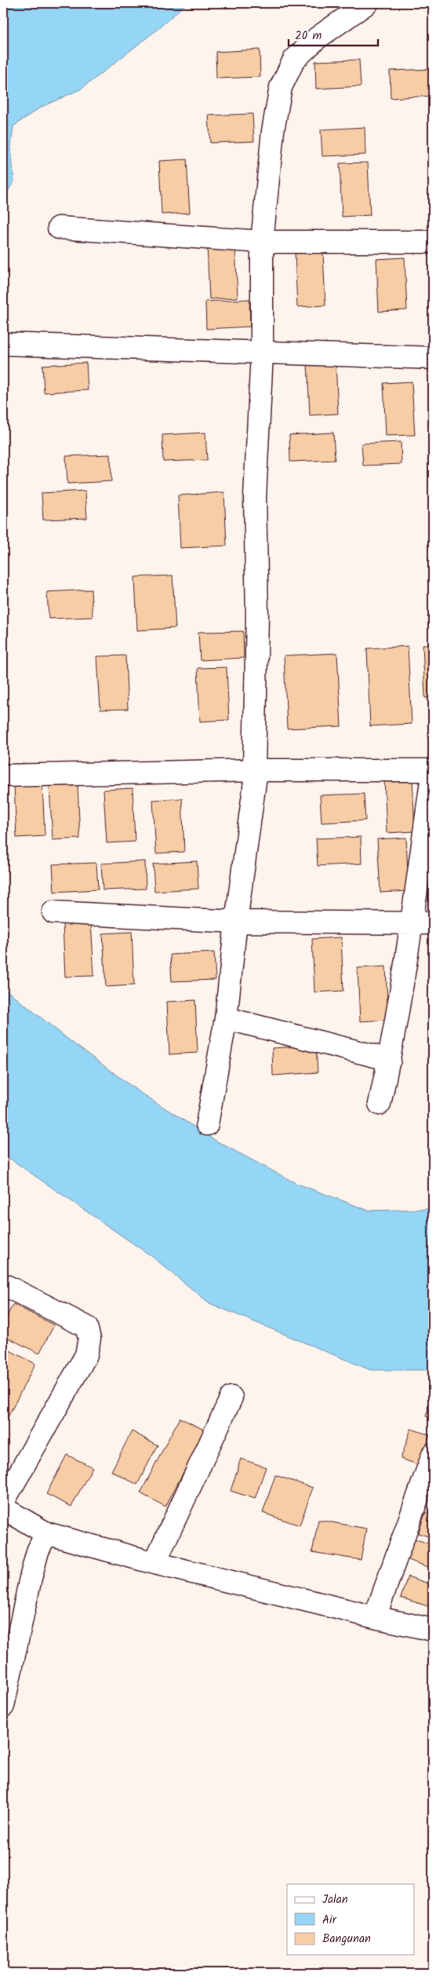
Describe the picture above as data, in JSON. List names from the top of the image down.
{
  "legend": ["Jalan", "Air", "Bangunan"],
  "scale_bar": "20 m"
}
